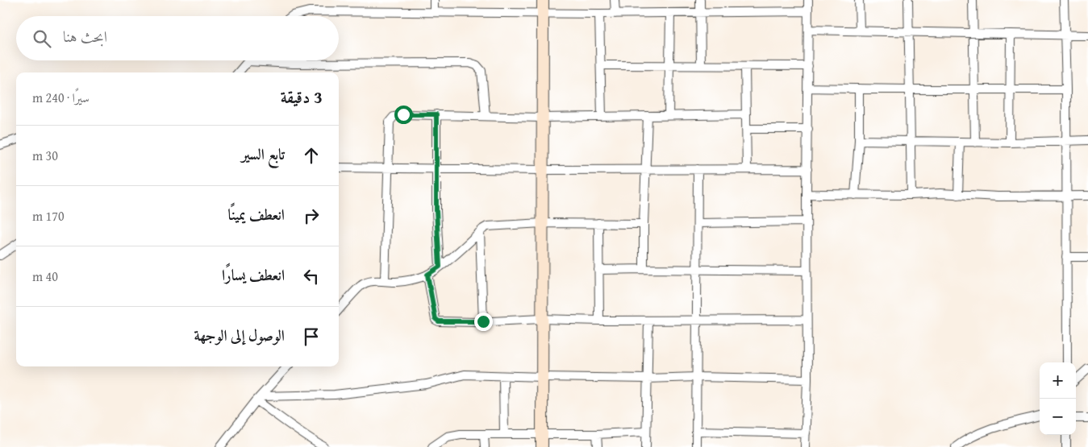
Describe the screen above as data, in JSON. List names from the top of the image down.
{
  "page": {
    "search": "ابحث هنا",
    "heading": ["3 دقيقة", "سيرًا · 240 m"],
    "list": [
      ["تابع السير", "30 m"],
      ["انعطف يمينًا", "170 m"],
      ["انعطف يسارًا", "40 m"],
      "الوصول إلى الوجهة"
    ],
    "map_buttons": ["+", "−"]
  }
}
